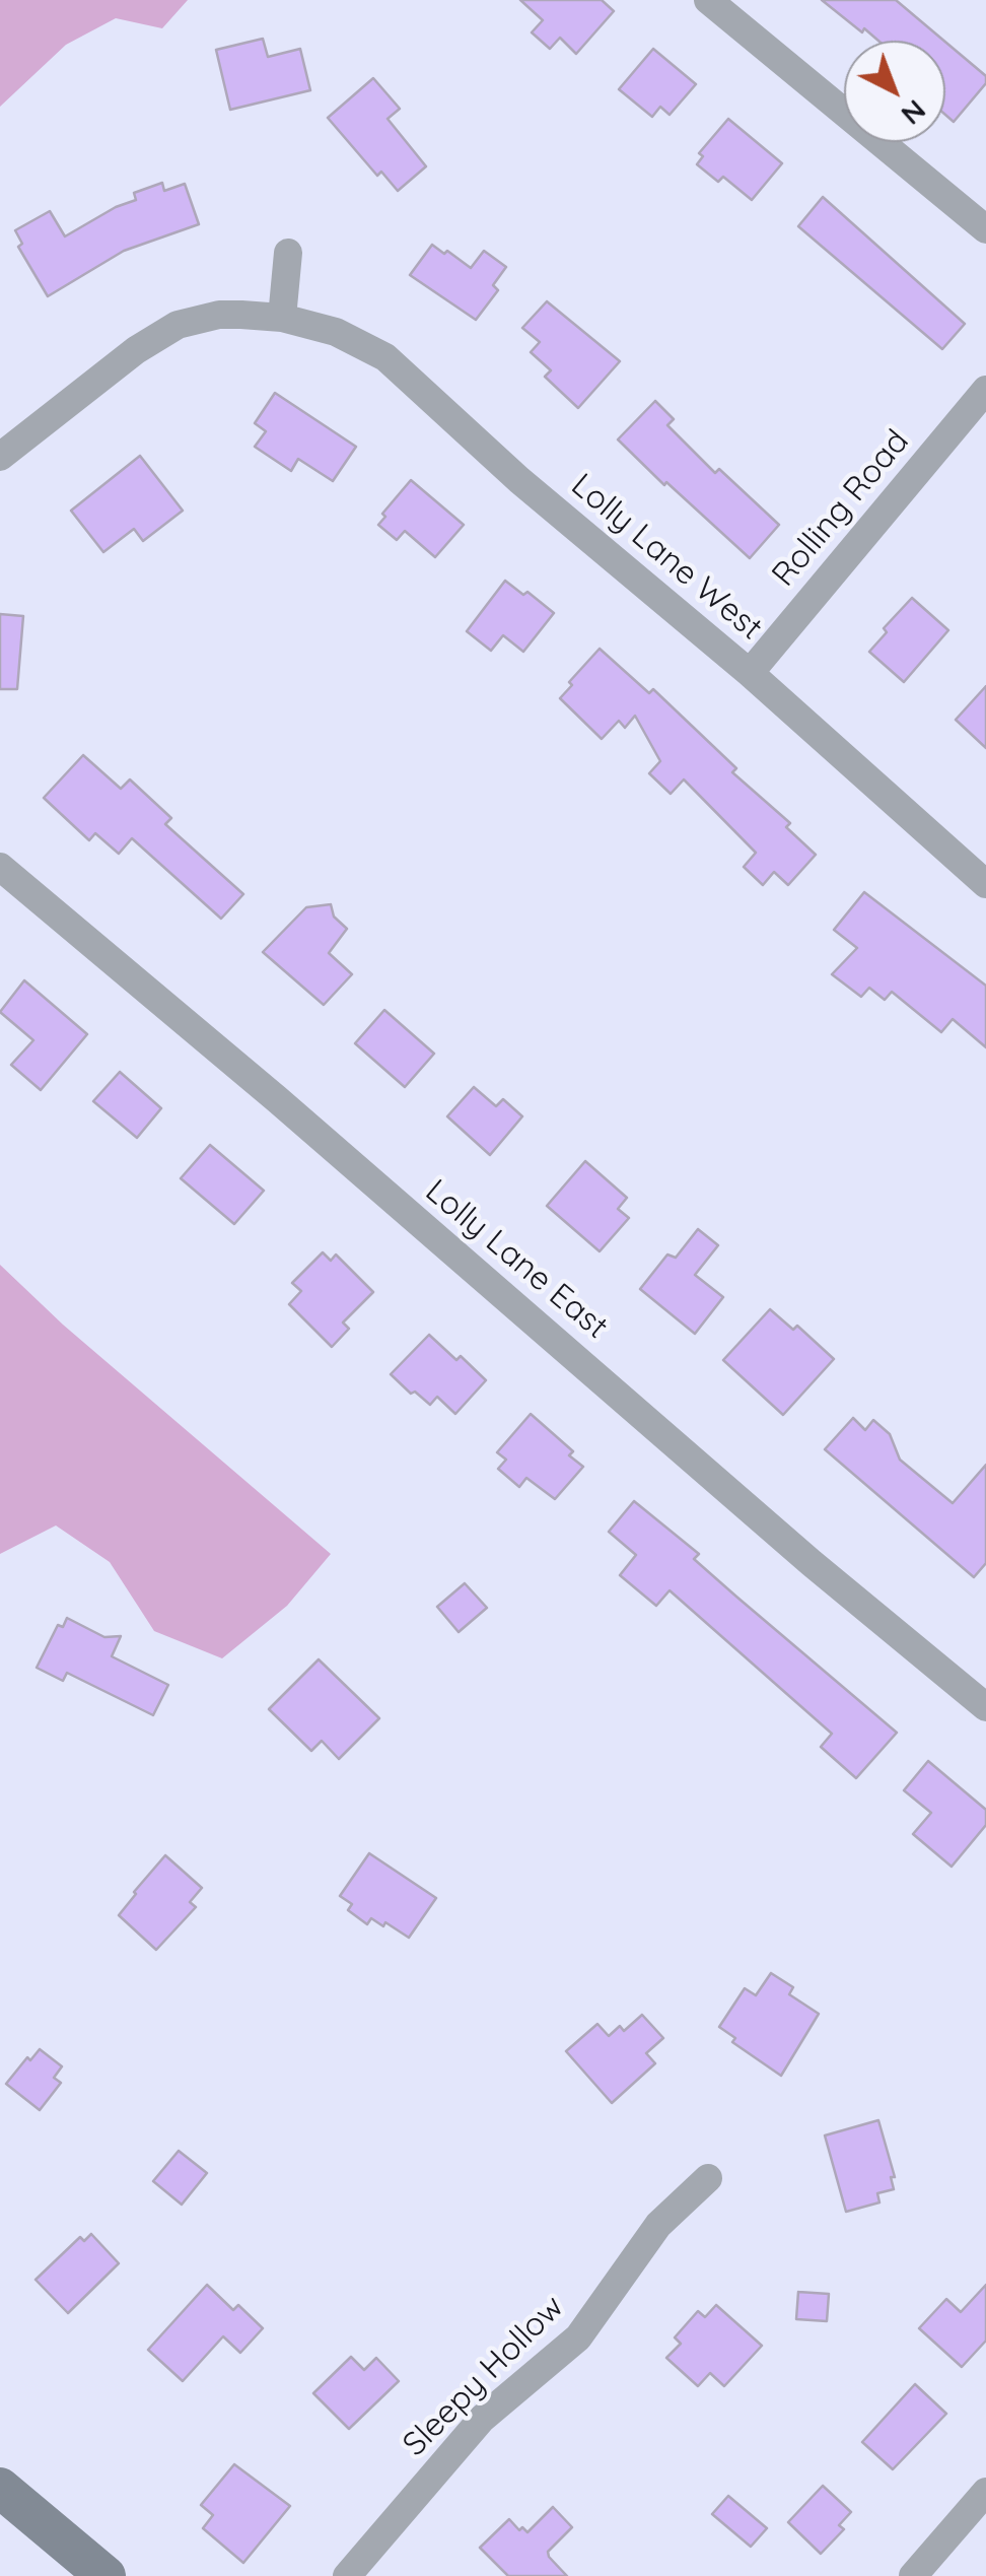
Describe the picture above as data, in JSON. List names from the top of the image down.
{
  "streets": {
    "street": [
      "Rolling Road",
      "Lolly Lane West",
      "Lolly Lane East",
      "Sleepy Hollow"
    ]
  },
  "crossings": [
    ["Rolling Road", "Lolly Lane West"]
  ],
  "north": "bottom right"
}
